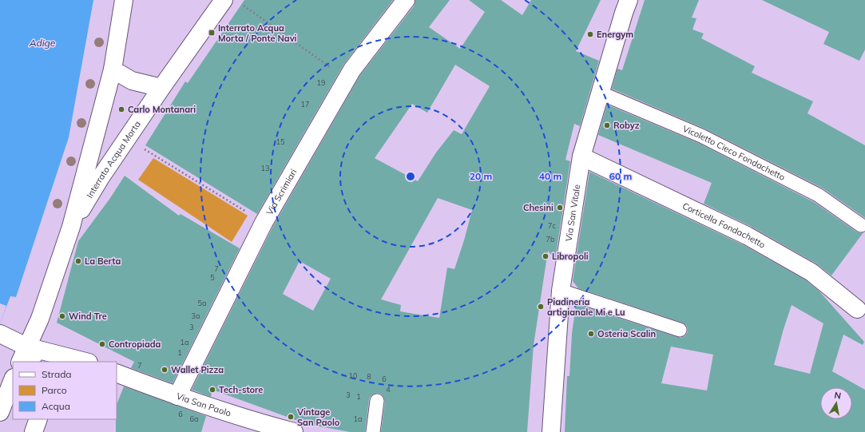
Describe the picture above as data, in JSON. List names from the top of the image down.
{
  "streets": {
    "street": [
      "Interrato Acqua Morta",
      "Via Scrimiari",
      "Via San Vitale",
      "Corticella Fondachetto",
      "Via San Paolo"
    ],
    "lane": ["Vicoletto Cieco Fondachetto"]
  },
  "crossings": [
    ["Vicoletto Cieco Fondachetto", "Via San Vitale"],
    ["Via Scrimiari", "Via San Paolo"],
    ["Via San Vitale", "Corticella Fondachetto"]
  ],
  "water": ["Adige"],
  "places": {
    "transit": ["Interrato Acqua Morta / Ponte Navi"],
    "other": [
      "Energym",
      "Carlo Montanari",
      "Robyz",
      "Chesini",
      "Libropoli",
      "La Berta",
      "Piadineria artigianale Mi e Lu",
      "Wind Tre",
      "Osteria Scalin",
      "Contropiada",
      "Wallet Pizza",
      "Tech-store",
      "Vintage San Paolo"
    ]
  },
  "house_numbers": [
    "19",
    "17",
    "15",
    "13",
    "7c",
    "7b",
    "7",
    "5",
    "5a",
    "3a",
    "3",
    "1a",
    "1",
    "7",
    "10",
    "8",
    "6",
    "4",
    "3",
    "1",
    "6",
    "6a",
    "1a"
  ],
  "legend": ["Strada", "Parco", "Acqua"],
  "north": "top",
  "rings": ["20 m", "40 m", "60 m"]
}
